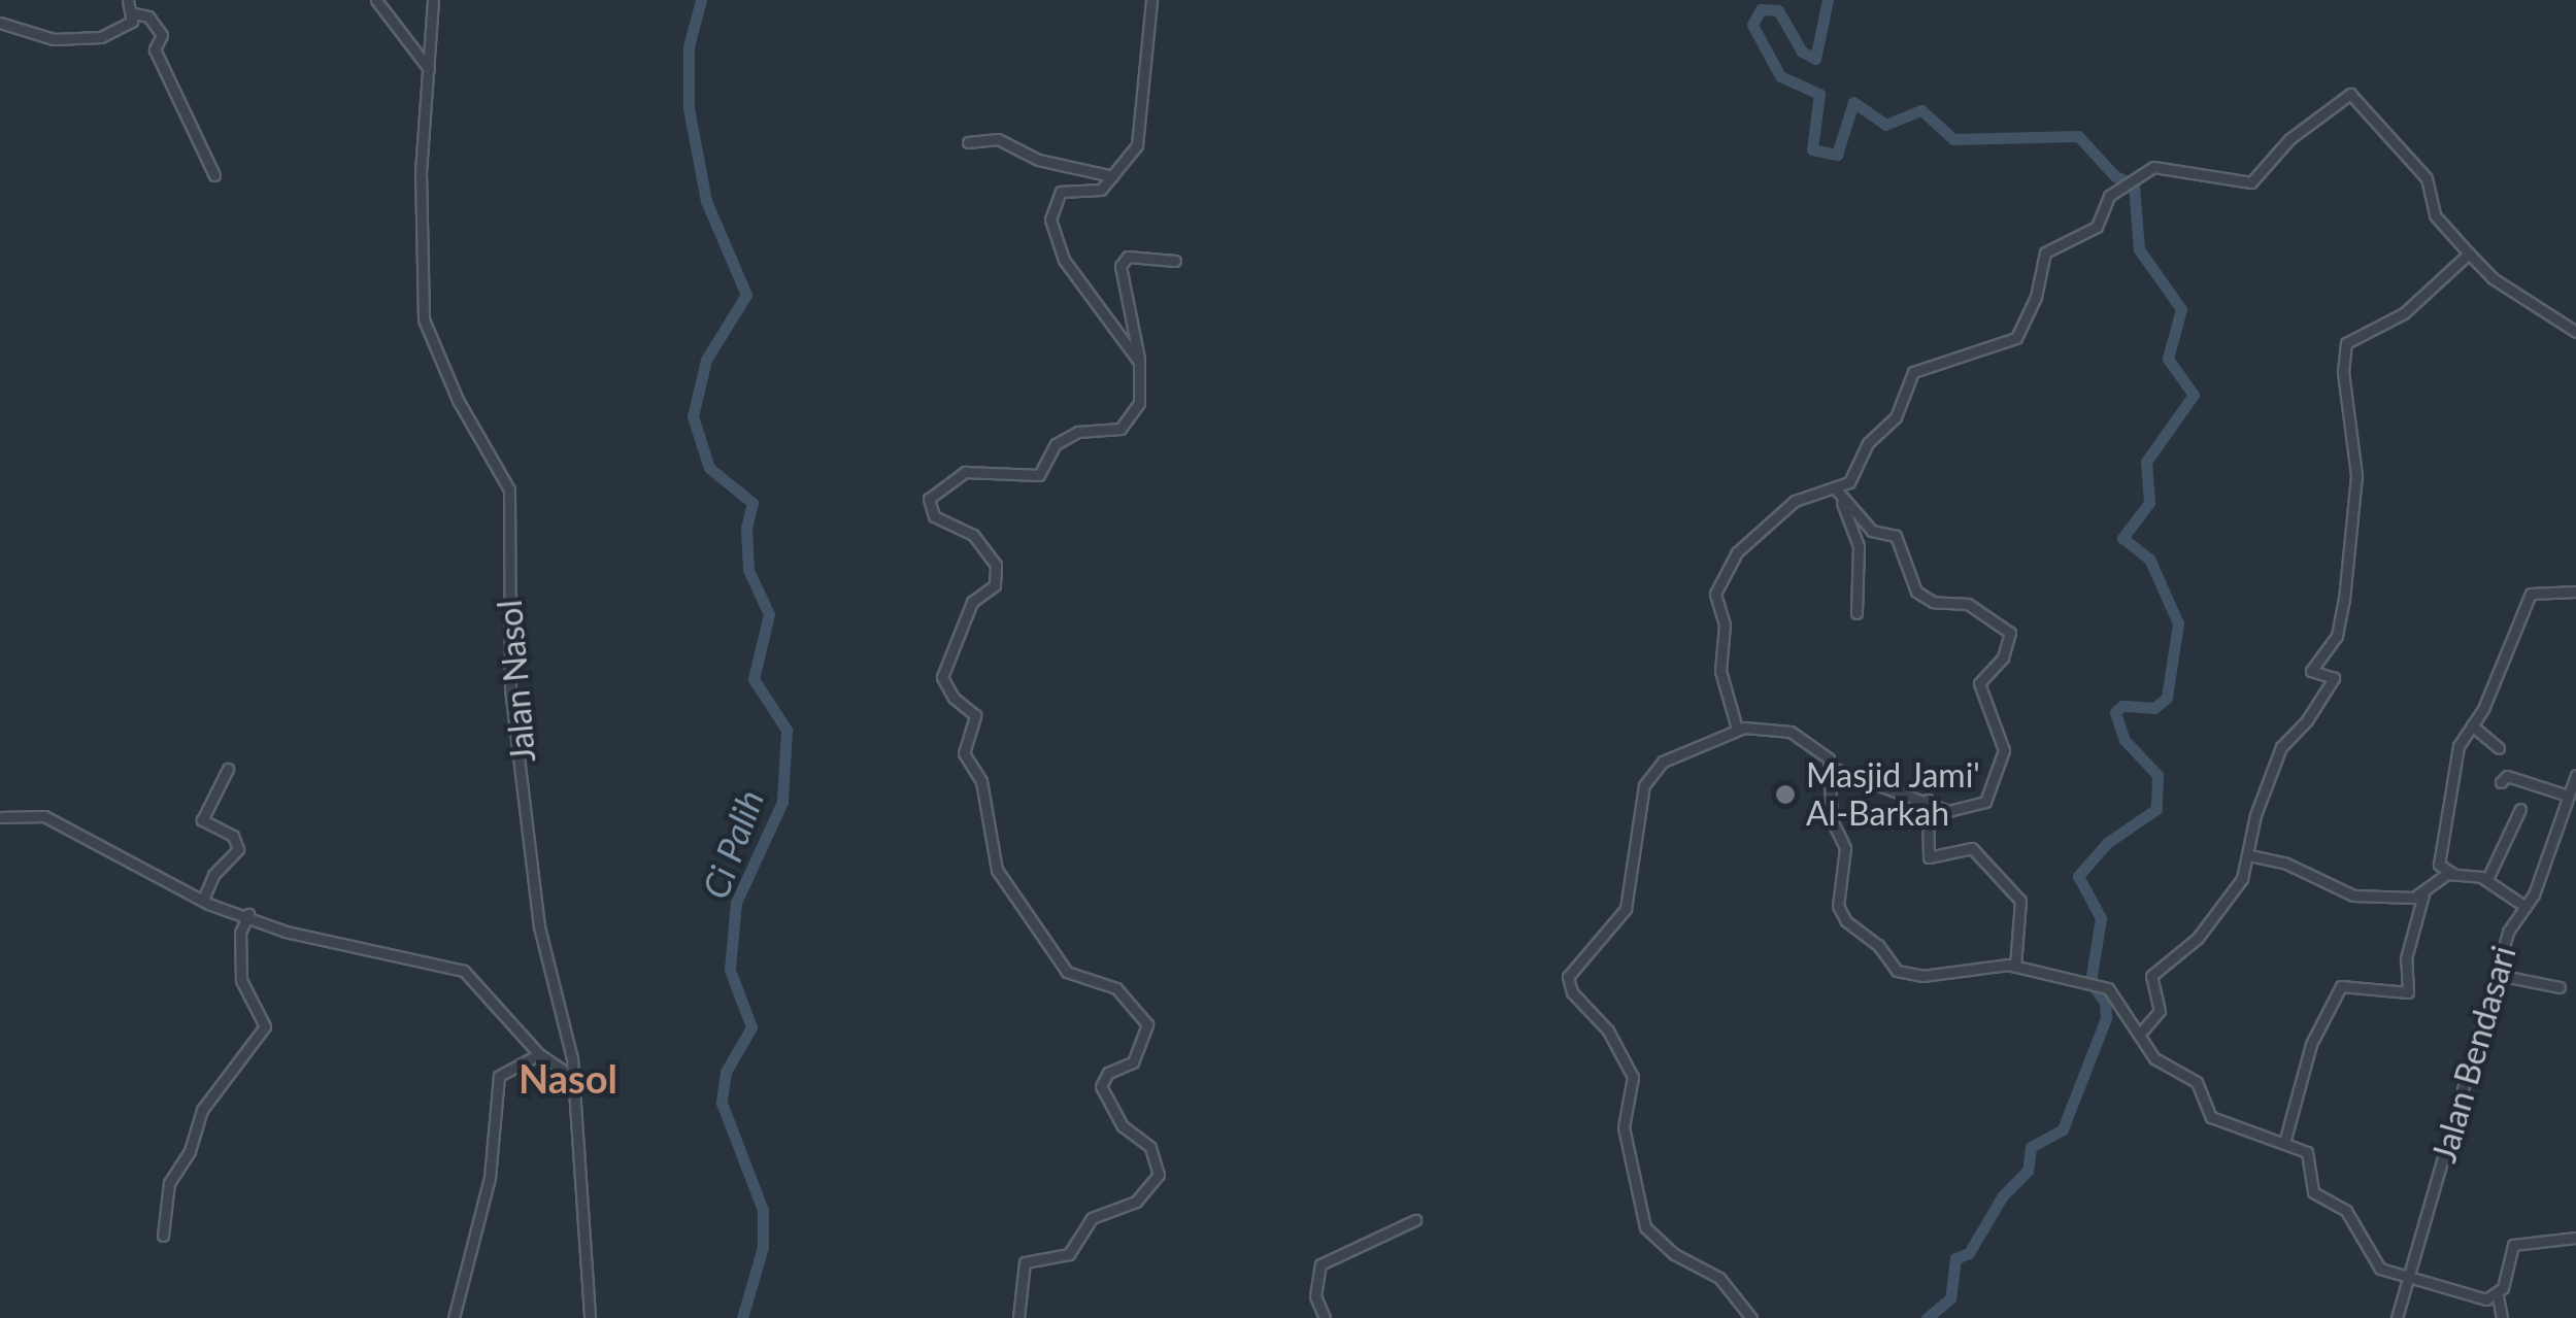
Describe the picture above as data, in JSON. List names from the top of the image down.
{
  "streets": {
    "street": ["Jalan Nasol", "Jalan Bendasari"]
  },
  "districts": ["Nasol"],
  "water": ["Ci Palih"],
  "places": ["Masjid Jami' Al-Barkah"]
}
